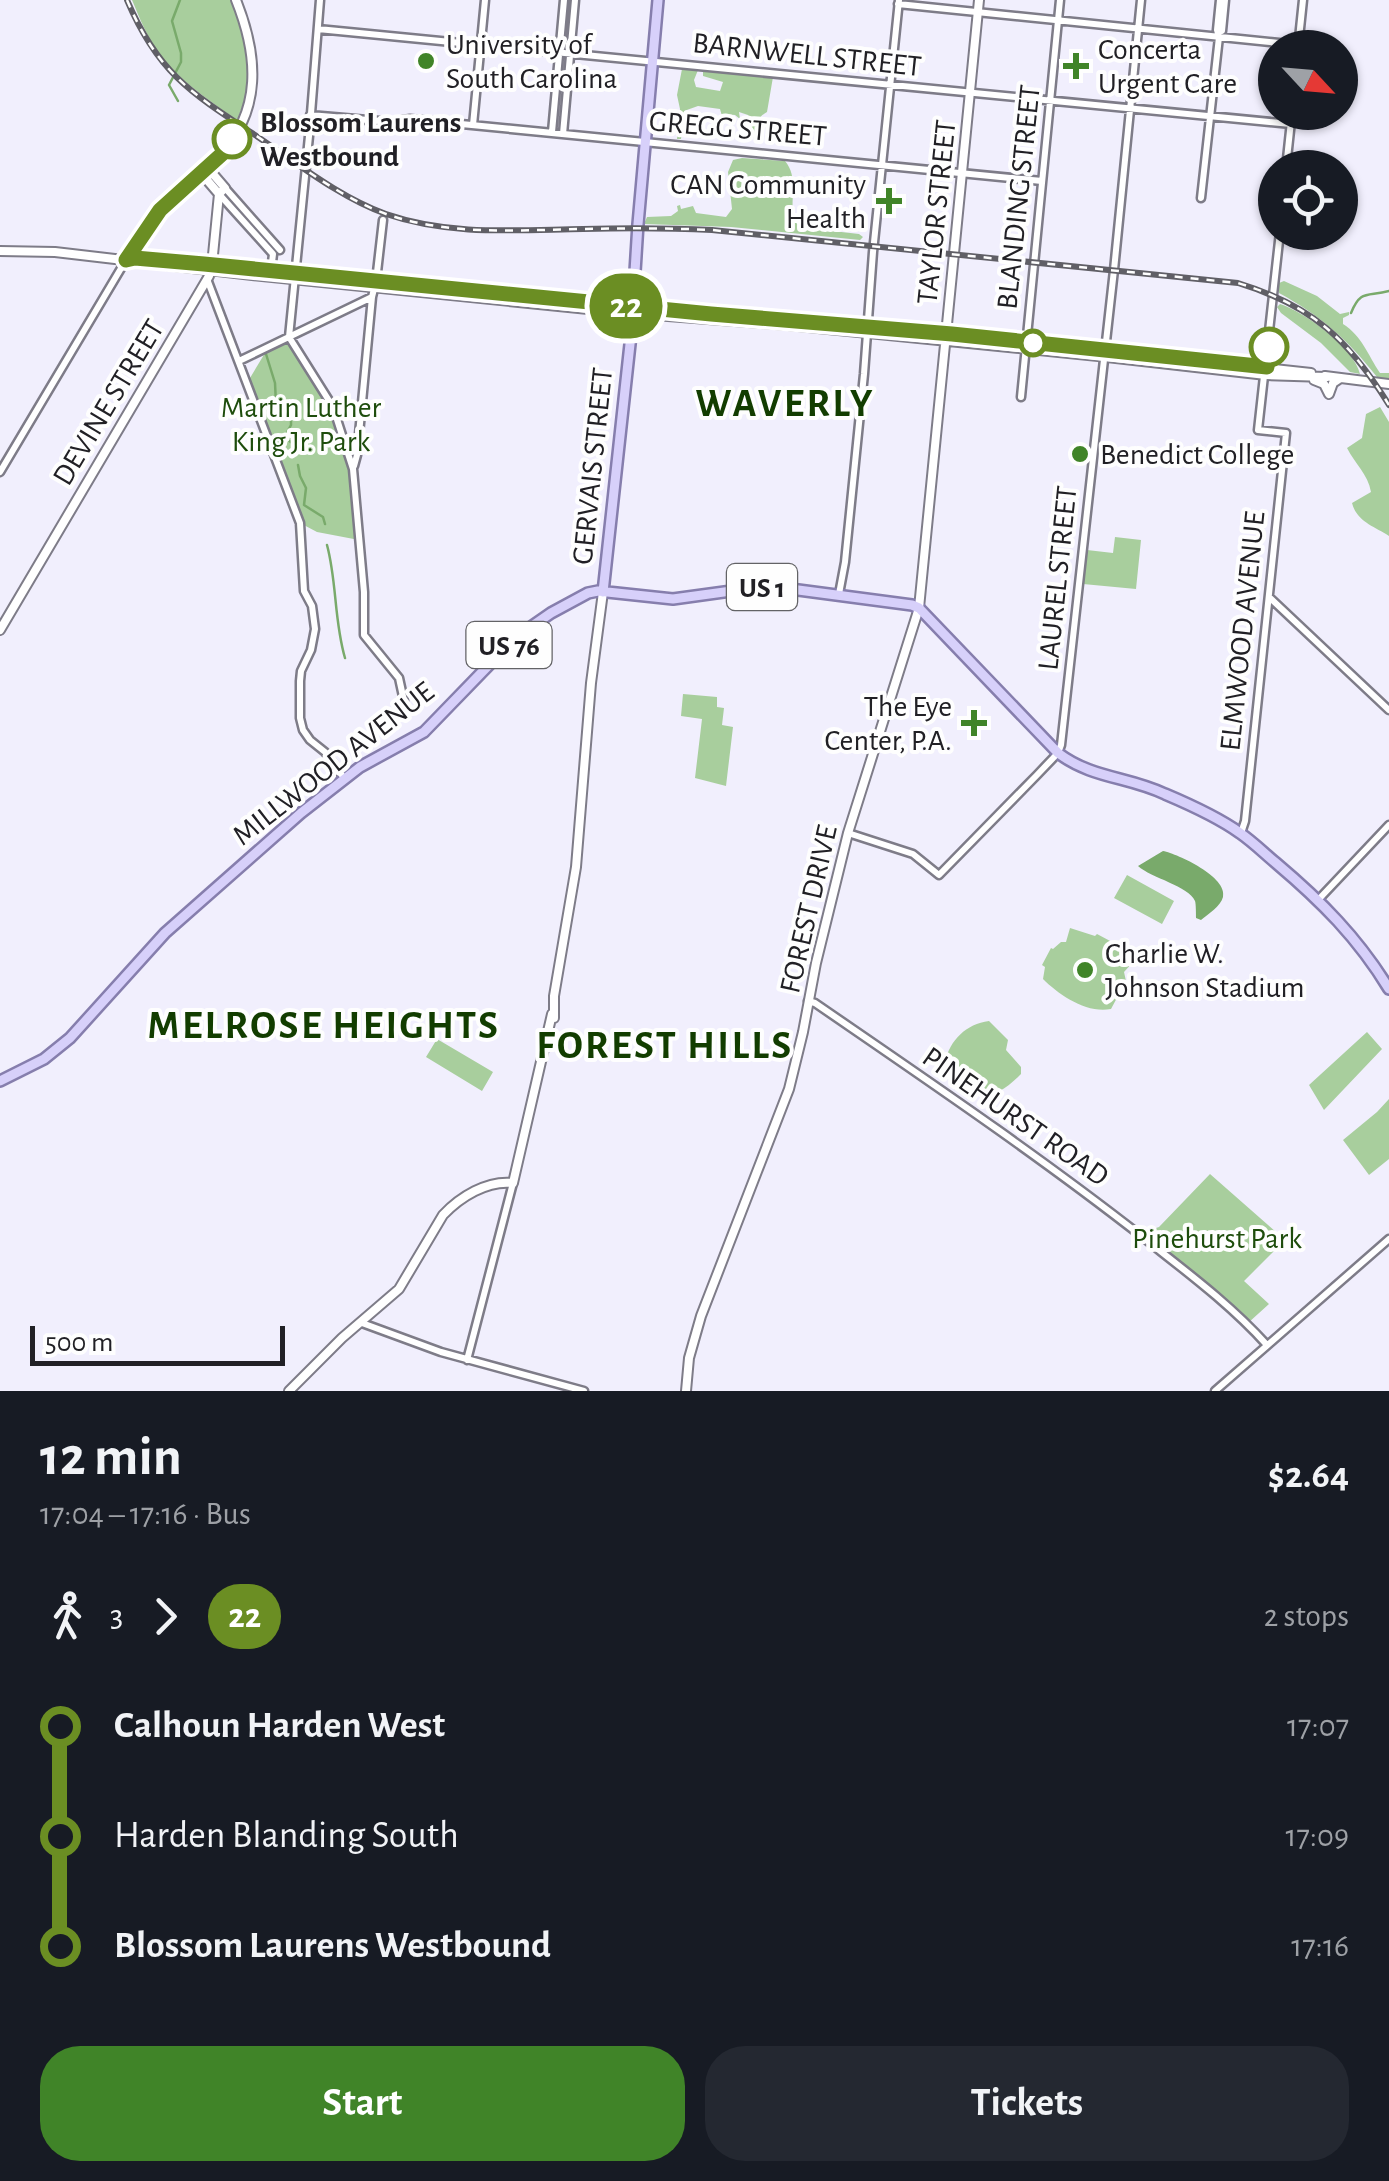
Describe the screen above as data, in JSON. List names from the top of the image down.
{
  "streets": {
    "main road": [
      "TAYLOR STREET",
      "DEVINE STREET",
      "GERVAIS STREET",
      "US 1",
      "US 76",
      "MILLWOOD AVENUE",
      "FOREST DRIVE"
    ],
    "street": [
      "BARNWELL STREET",
      "GREGG STREET",
      "BLANDING STREET",
      "LAUREL STREET",
      "ELMWOOD AVENUE",
      "PINEHURST ROAD"
    ]
  },
  "crossings": [
    ["BARNWELL STREET", "BLANDING STREET"],
    ["BARNWELL STREET", "TAYLOR STREET"],
    ["BARNWELL STREET", "GERVAIS STREET"],
    ["BARNWELL STREET", "LAUREL STREET"],
    ["GREGG STREET", "BLANDING STREET"],
    ["GREGG STREET", "TAYLOR STREET"],
    ["GREGG STREET", "GERVAIS STREET"],
    ["TAYLOR STREET", "US 1"],
    ["TAYLOR STREET", "FOREST DRIVE"],
    ["GERVAIS STREET", "US 1"],
    ["GERVAIS STREET", "MILLWOOD AVENUE"],
    ["US 1", "MILLWOOD AVENUE"],
    ["US 1", "FOREST DRIVE"],
    ["FOREST DRIVE", "PINEHURST ROAD"]
  ],
  "districts": ["WAVERLY", "MELROSE HEIGHTS", "FOREST HILLS"],
  "parks": ["Martin Luther King Jr. Park", "Pinehurst Park"],
  "places": {
    "other": [
      "University of South Carolina",
      "Blossom Laurens Westbound",
      "Benedict College",
      "Charlie W. Johnson Stadium"
    ],
    "health": ["Concerta Urgent Care", "CAN Community Health", "The Eye Center, P.A."]
  },
  "lines": ["bus line 22"],
  "scale_bar": "500 m",
  "north": "bottom right",
  "page": {
    "on_map": "22",
    "scale": "500 m",
    "heading": ["12 min", "17:04 – 17:16 · Bus", "$2.64"],
    "legs": ["3", "22", "2 stops"],
    "list": [
      {
        "name": "Calhoun Harden West",
        "value": "17:07"
      },
      {
        "name": "Harden Blanding South",
        "value": "17:09"
      },
      {
        "name": "Blossom Laurens Westbound",
        "value": "17:16"
      }
    ],
    "buttons": ["Start", "Tickets"]
  }
}
